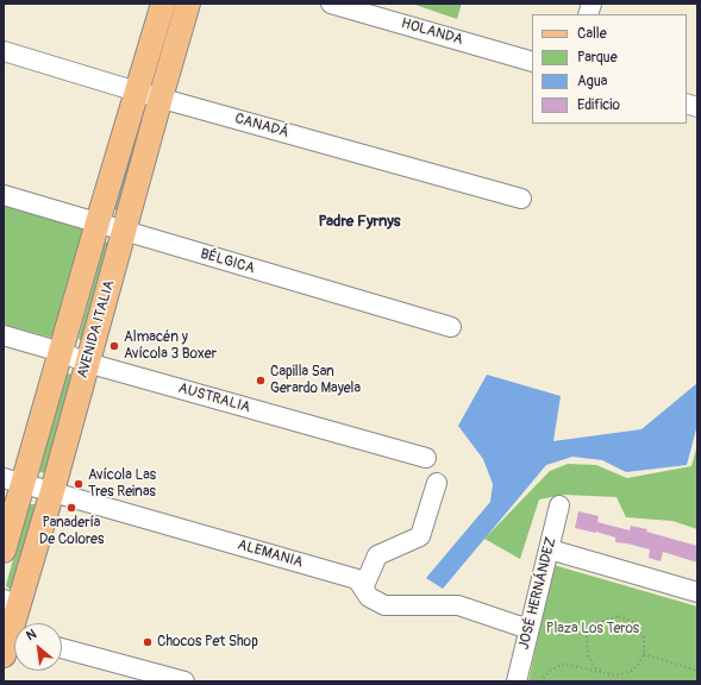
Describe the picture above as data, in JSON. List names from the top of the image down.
{
  "streets": {
    "main road": ["AVENIDA ITALIA"],
    "street": [
      "HOLANDA",
      "CANADÁ",
      "BÉLGICA",
      "AUSTRALIA",
      "ALEMANIA",
      "JOSÉ HERNÁNDEZ"
    ]
  },
  "crossings": [
    ["CANADÁ", "AVENIDA ITALIA"],
    ["BÉLGICA", "AVENIDA ITALIA"],
    ["AVENIDA ITALIA", "AUSTRALIA"],
    ["AVENIDA ITALIA", "ALEMANIA"],
    ["ALEMANIA", "JOSÉ HERNÁNDEZ"]
  ],
  "districts": ["Padre Fyrnys"],
  "parks": ["Plaza Los Teros"],
  "places": [
    "Almacén y Avícola 3 Boxer",
    "Capilla San Gerardo Mayela",
    "Avícola Las Tres Reinas",
    "Panadería De Colores",
    "Chocos Pet Shop"
  ],
  "legend": [
    "Calle",
    "Parque",
    "Agua",
    "Edificio"
  ],
  "north": "top left"
}
